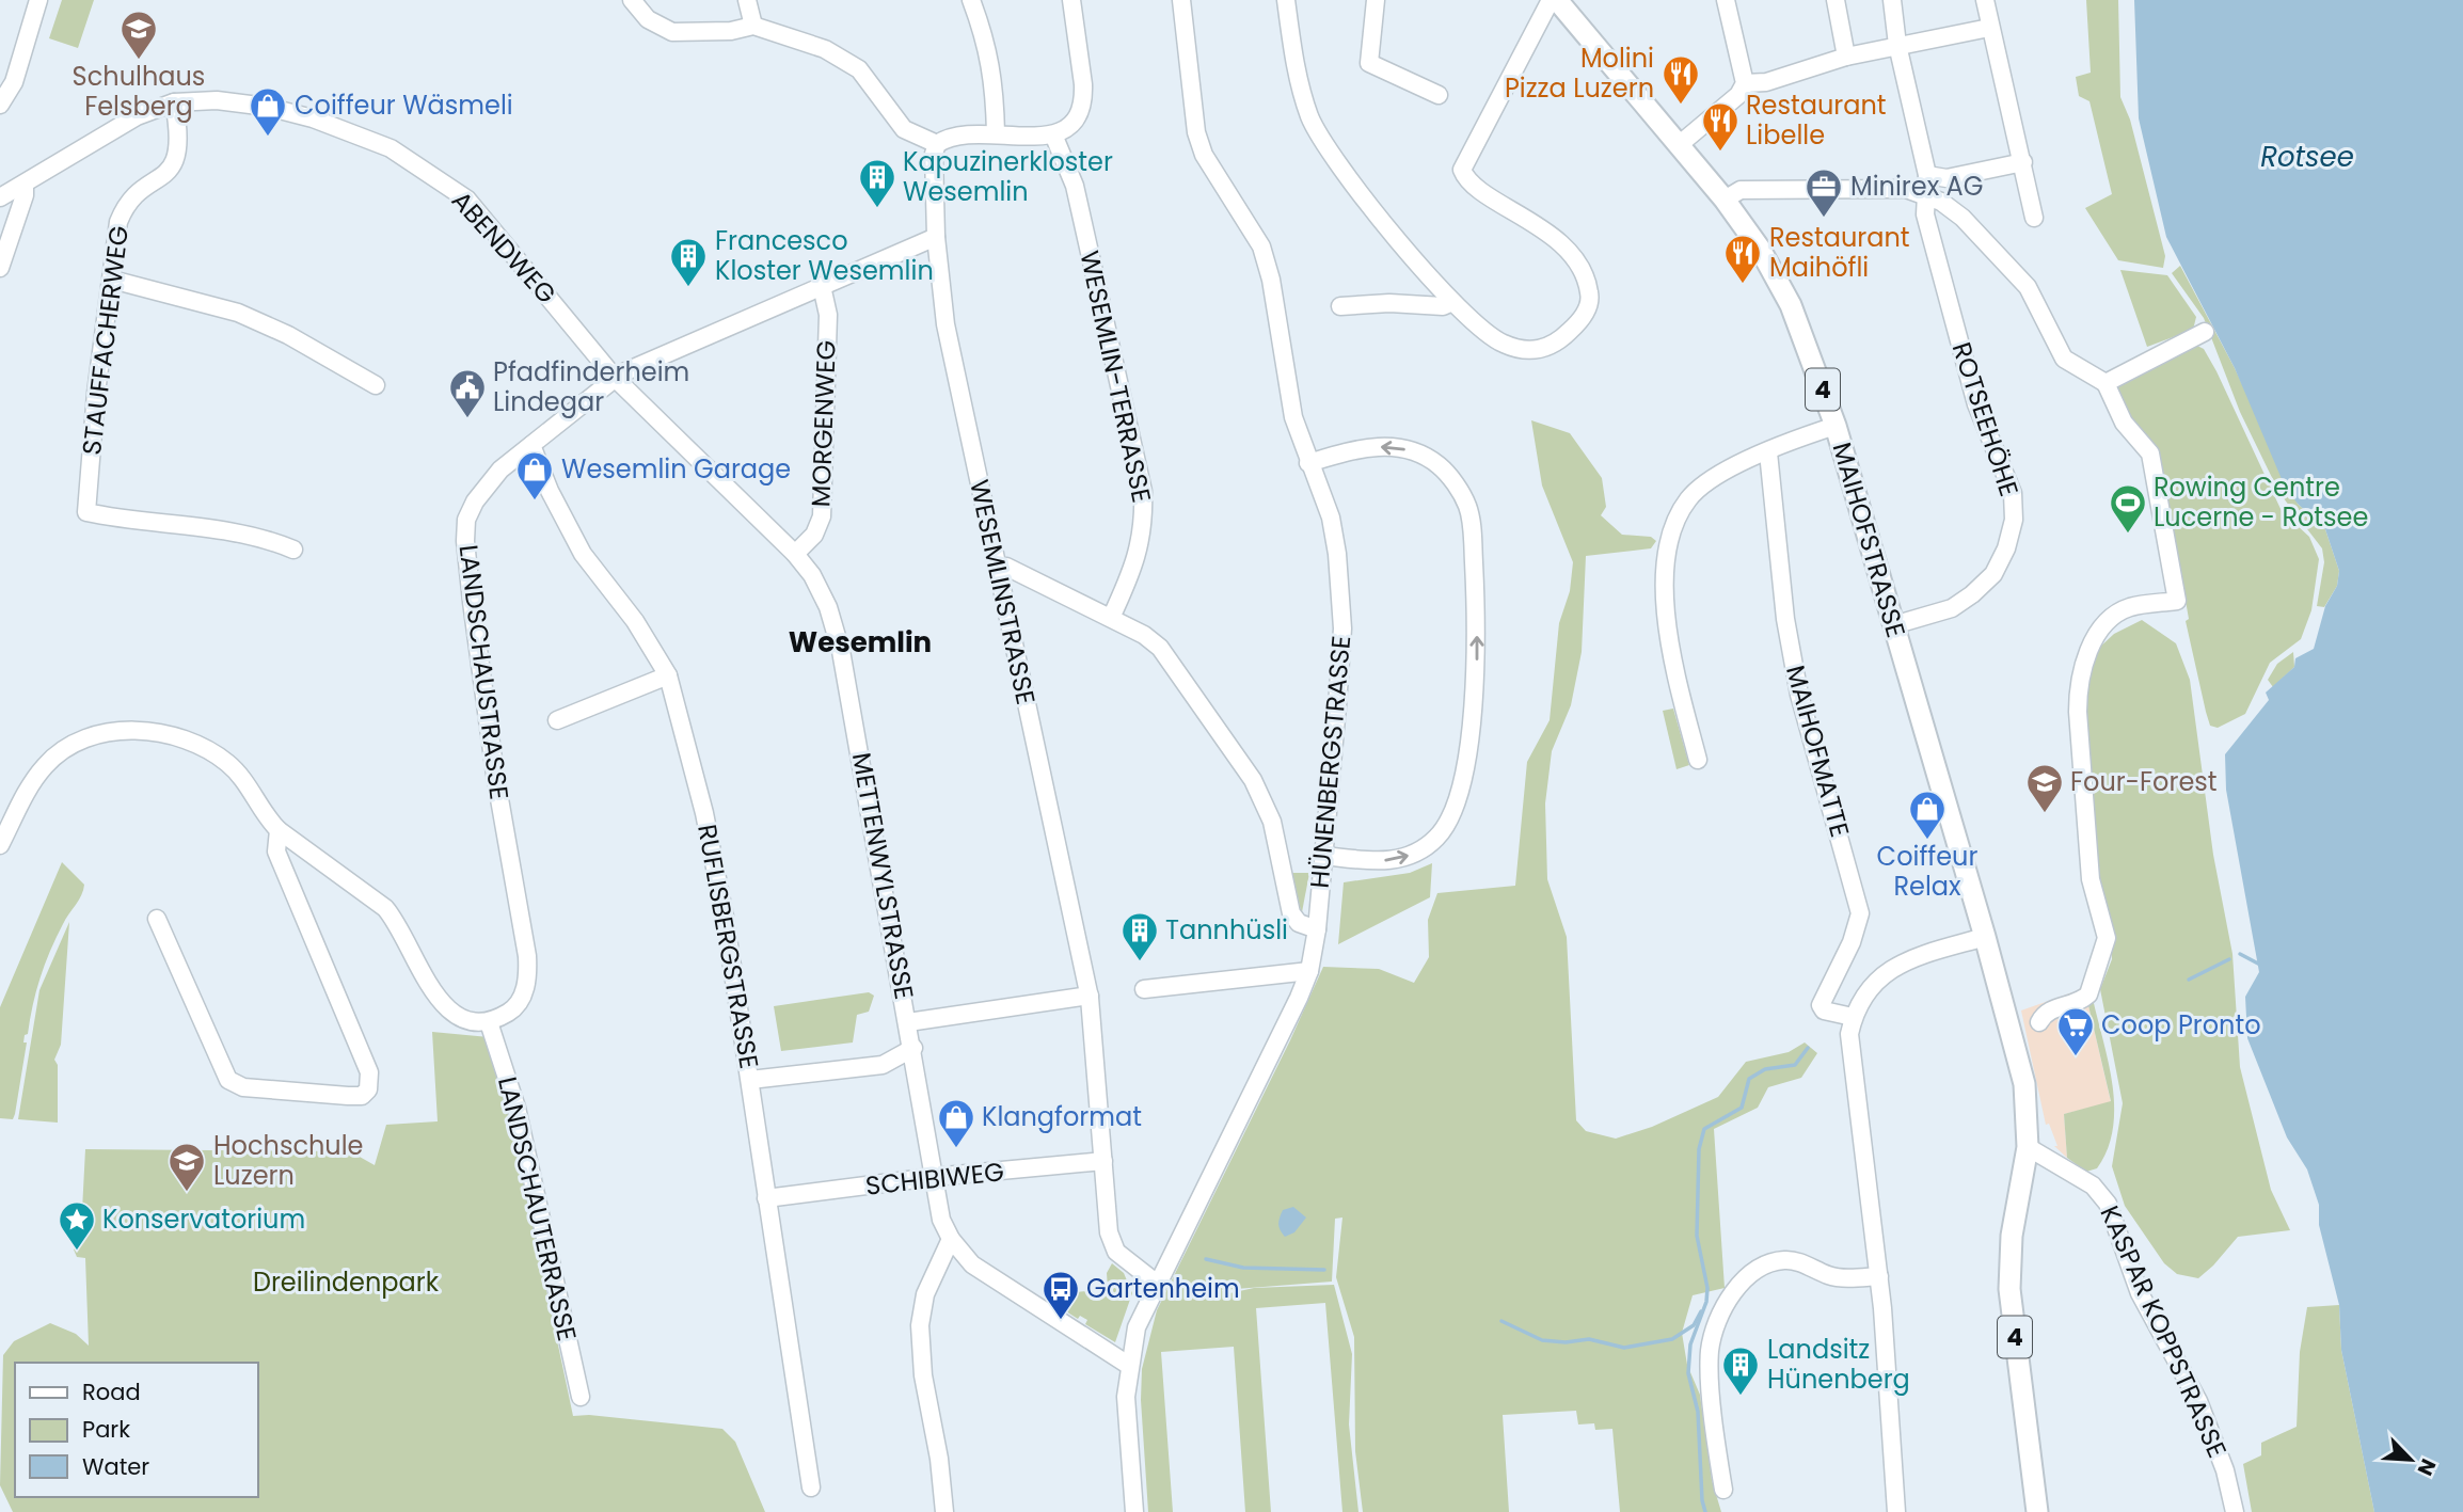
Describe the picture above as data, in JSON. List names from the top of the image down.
{
  "streets": {
    "main road": ["4", "MAIHOFSTRASSE"],
    "street": [
      "ABENDWEG",
      "STAUFFACHERWEG",
      "WESEMLIN-TERRASSE",
      "ROTSEEHÖHE",
      "MORGENWEG",
      "WESEMLINSTRASSE",
      "LANDSCHAUSTRASSE",
      "MAIHOFMATTE",
      "HÜNENBERGSTRASSE",
      "METTENWYLSTRASSE",
      "RUFLISBERGSTRASSE",
      "SCHIBIWEG",
      "LANDSCHAUTERRASSE",
      "KASPAR KOPPSTRASSE"
    ]
  },
  "crossings": [
    ["ABENDWEG", "STAUFFACHERWEG"],
    ["ABENDWEG", "LANDSCHAUSTRASSE"],
    ["ABENDWEG", "METTENWYLSTRASSE"],
    ["4", "MAIHOFSTRASSE"],
    ["4", "KASPAR KOPPSTRASSE"],
    ["ROTSEEHÖHE", "MAIHOFSTRASSE"],
    ["MORGENWEG", "LANDSCHAUSTRASSE"],
    ["MORGENWEG", "METTENWYLSTRASSE"],
    ["MAIHOFSTRASSE", "KASPAR KOPPSTRASSE"],
    ["WESEMLINSTRASSE", "LANDSCHAUSTRASSE"],
    ["WESEMLINSTRASSE", "HÜNENBERGSTRASSE"],
    ["WESEMLINSTRASSE", "SCHIBIWEG"],
    ["LANDSCHAUSTRASSE", "METTENWYLSTRASSE"],
    ["LANDSCHAUSTRASSE", "RUFLISBERGSTRASSE"],
    ["LANDSCHAUSTRASSE", "LANDSCHAUTERRASSE"],
    ["HÜNENBERGSTRASSE", "METTENWYLSTRASSE"],
    ["METTENWYLSTRASSE", "SCHIBIWEG"],
    ["RUFLISBERGSTRASSE", "SCHIBIWEG"]
  ],
  "districts": ["Wesemlin"],
  "water": ["Rotsee"],
  "parks": ["Dreilindenpark"],
  "places": {
    "school or university": ["Schulhaus Felsberg", "Four-Forest", "Hochschule Luzern"],
    "restaurant": ["Molini Pizza Luzern", "Restaurant Libelle", "Restaurant Maihöfli"],
    "shop": [
      "Coiffeur Wäsmeli",
      "Wesemlin Garage",
      "Coiffeur Relax",
      "Klangformat"
    ],
    "building": [
      "Kapuzinerkloster Wesemlin",
      "Francesco Kloster Wesemlin",
      "Tannhüsli",
      "Landsitz Hünenberg"
    ],
    "office": ["Minirex AG"],
    "public building": ["Pfadfinderheim Lindegar"],
    "sports": ["Rowing Centre Lucerne - Rotsee"],
    "supermarket": ["Coop Pronto"],
    "place": ["Konservatorium"],
    "bus stop": ["Gartenheim"]
  },
  "legend": ["Road", "Park", "Water"],
  "north": "bottom right"
}
